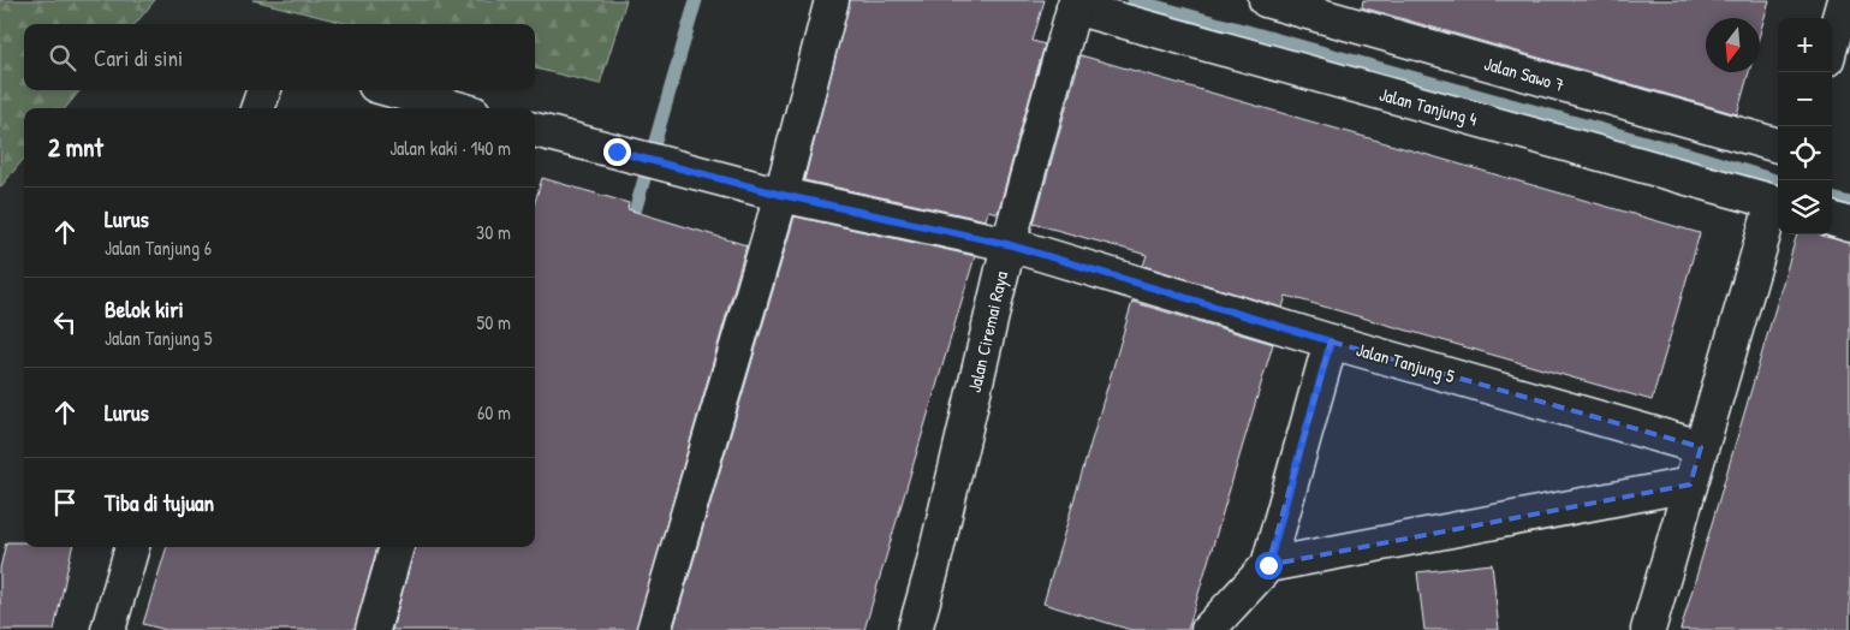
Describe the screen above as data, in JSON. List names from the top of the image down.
{
  "streets": {
    "street": [
      "Jalan Sawo 7",
      "Jalan Tanjung 4",
      "Jalan Ciremai Raya",
      "Jalan Tanjung 5"
    ]
  },
  "crossings": [
    ["Jalan Tanjung 4", "Jalan Ciremai Raya"],
    ["Jalan Ciremai Raya", "Jalan Tanjung 5"]
  ],
  "north": "bottom",
  "page": {
    "map_buttons": ["+", "−"],
    "search": "Cari di sini",
    "heading": ["2 mnt", "Jalan kaki · 140 m"],
    "list": [
      ["Lurus", "Jalan Tanjung 6", "30 m"],
      ["Belok kiri", "Jalan Tanjung 5", "50 m"],
      ["Lurus", "60 m"],
      "Tiba di tujuan"
    ]
  }
}
